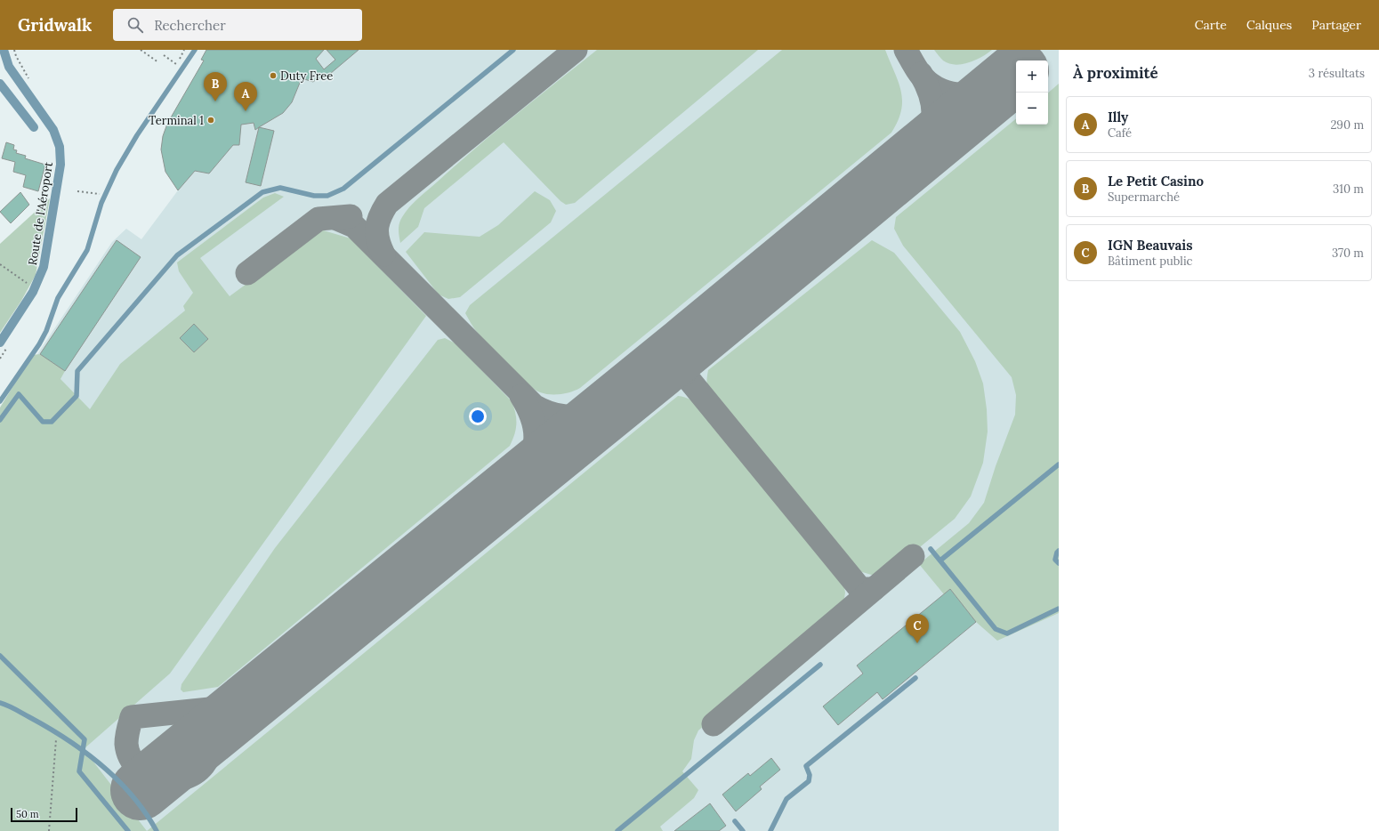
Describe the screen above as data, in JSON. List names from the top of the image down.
{
  "streets": {
    "street": ["Route de l'Aéroport"]
  },
  "places": ["Duty Free", "Terminal 1"],
  "scale_bar": "50 m",
  "page": {
    "header": "Gridwalk",
    "search": "Rechercher",
    "nav": ["Carte", "Calques", "Partager"],
    "heading": ["À proximité", "3 résultats"],
    "map_buttons": ["+", "−"],
    "pins": ["B", "A", "C"],
    "list": [
      {
        "mark": "A",
        "name": "Illy",
        "note": "Café",
        "value": "290 m"
      },
      {
        "mark": "B",
        "name": "Le Petit Casino",
        "note": "Supermarché",
        "value": "310 m"
      },
      {
        "mark": "C",
        "name": "IGN Beauvais",
        "note": "Bâtiment public",
        "value": "370 m"
      }
    ],
    "scale": "50 m"
  }
}
